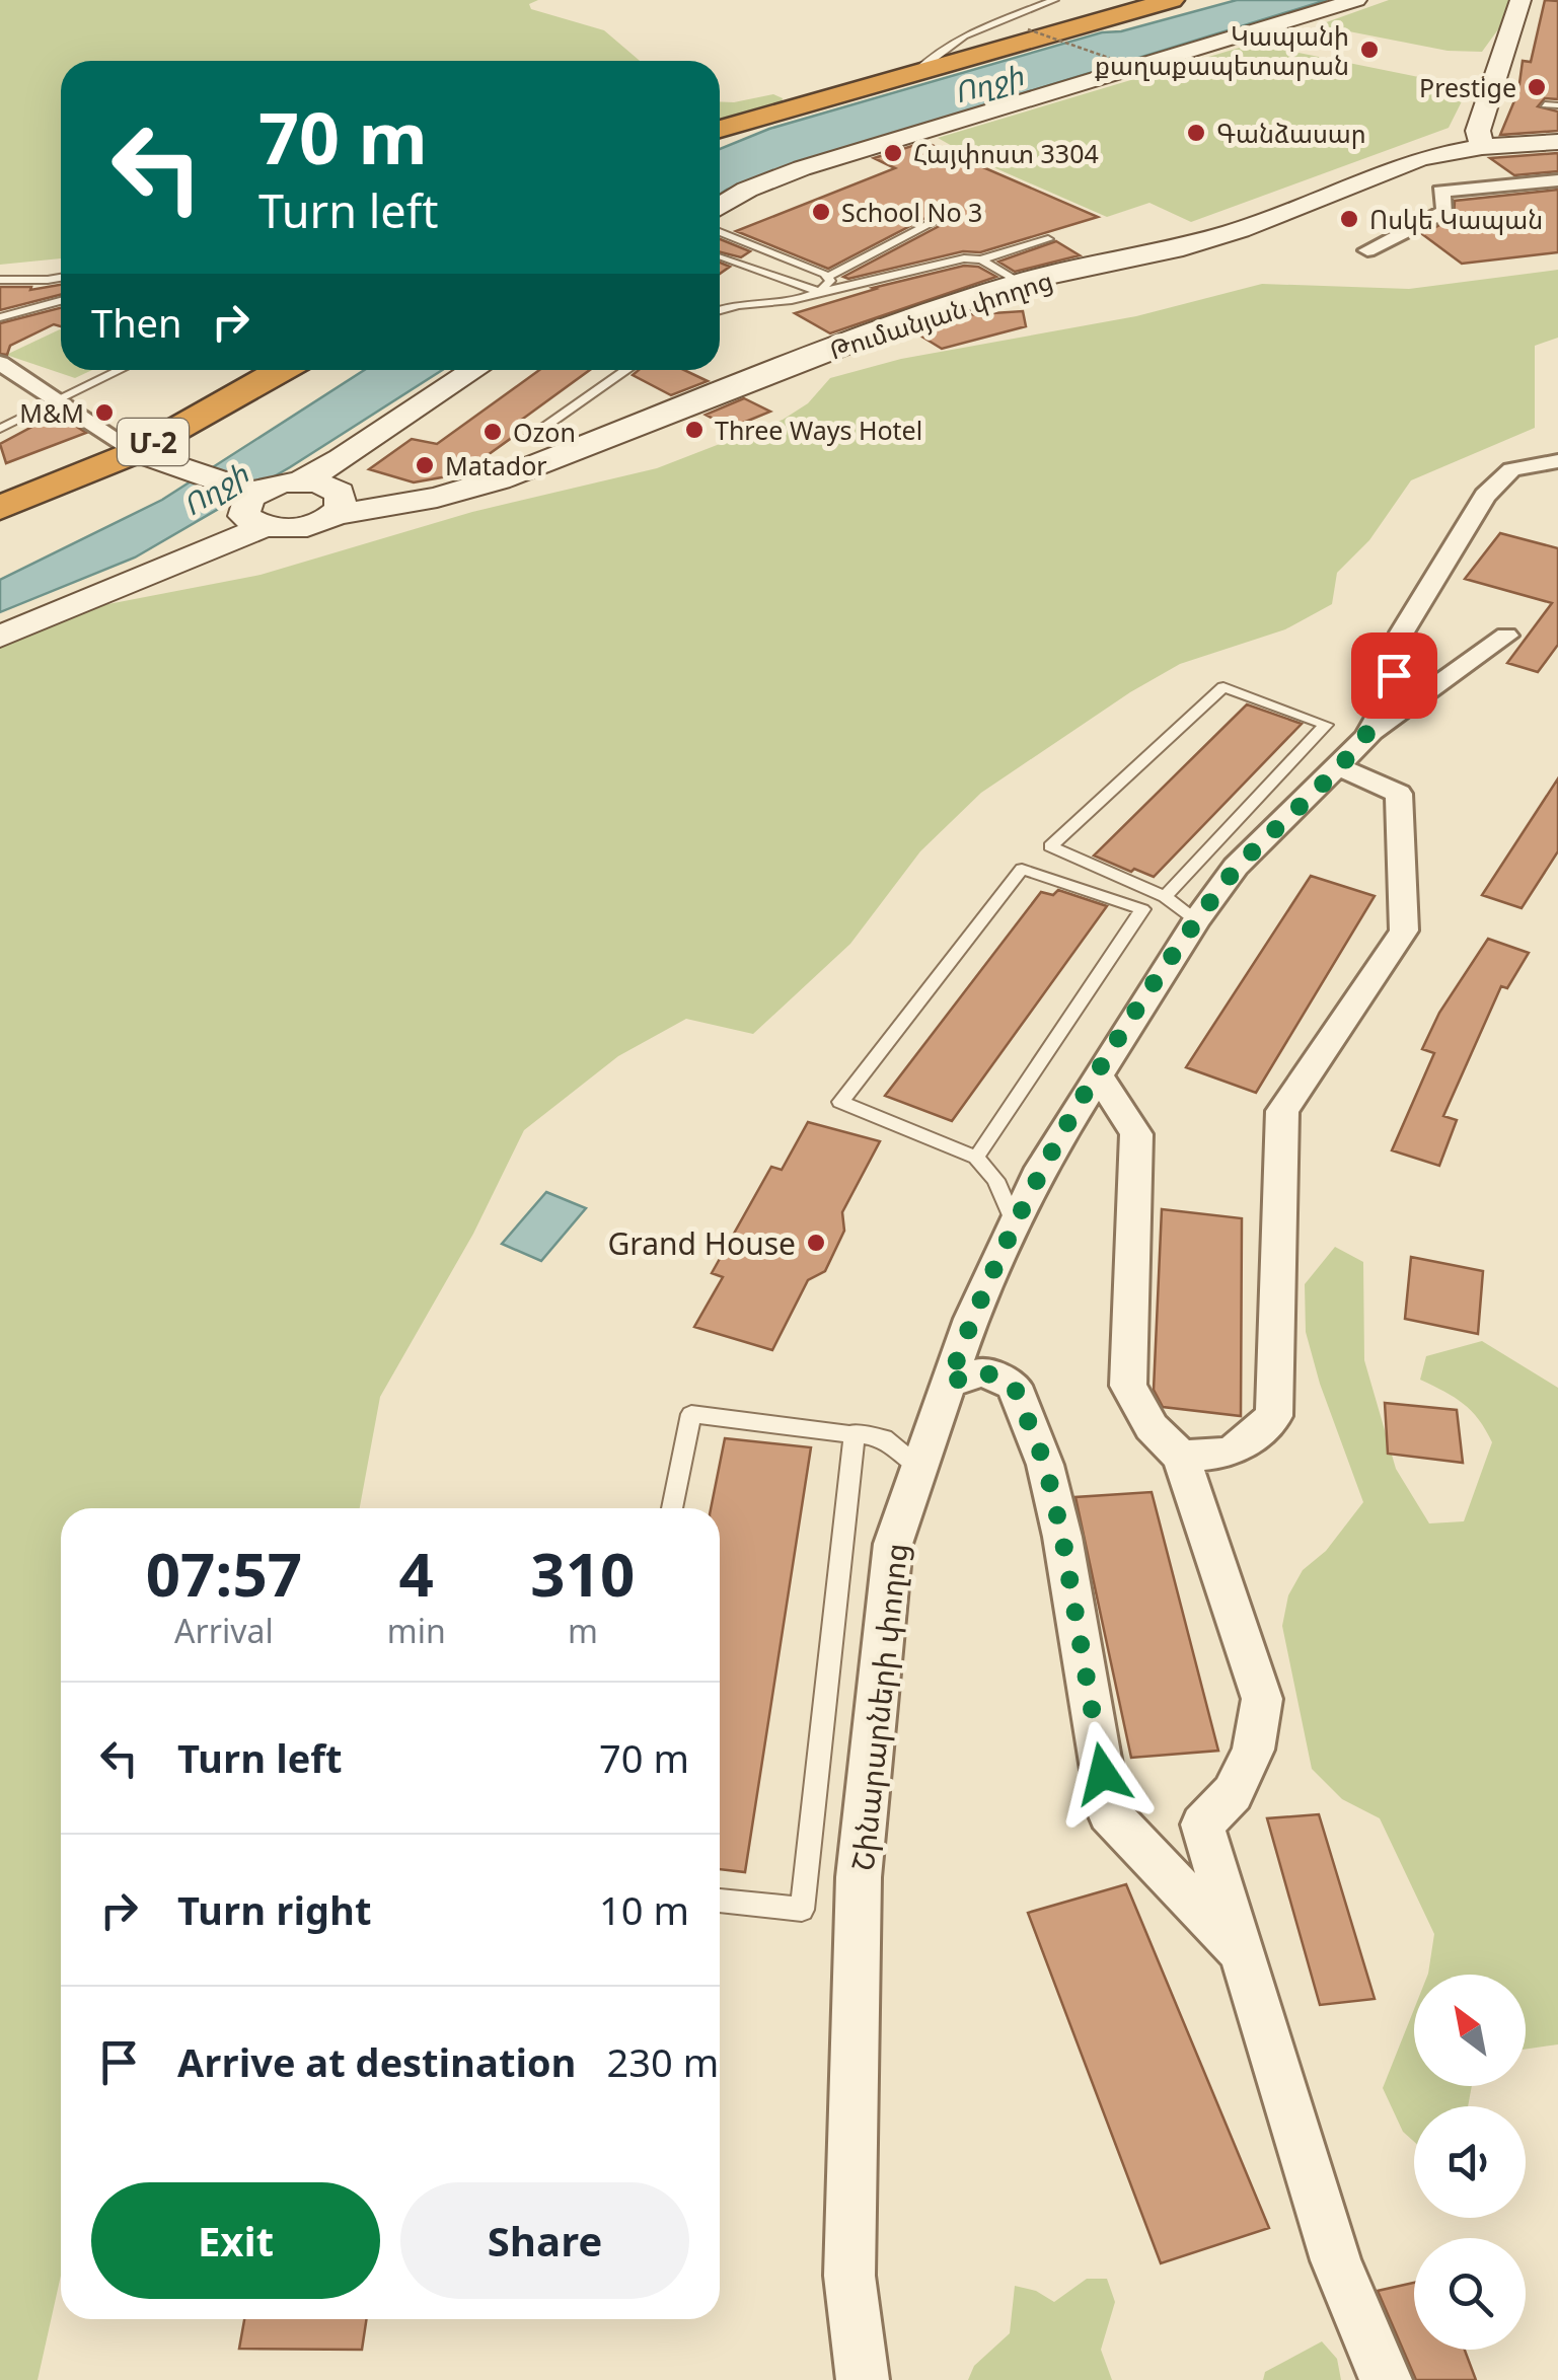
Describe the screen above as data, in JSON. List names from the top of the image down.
{
  "streets": {
    "highway": ["Մ-2"],
    "street": ["Թումանյան փողոց", "Շինարարների փողոց"]
  },
  "water": ["Ողջի"],
  "places": [
    "Կապանի քաղաքապետարան",
    "Prestige",
    "Գանձասար",
    "Հայփոստ 3304",
    "School No 3",
    "Ոսկե Կապան",
    "M&M",
    "Three Ways Hotel",
    "Ozon",
    "Matador",
    "Grand House"
  ],
  "north": "top left",
  "page": {
    "turn": ["70 m", "Turn left"],
    "then": "Then",
    "eta": [
      "07:57",
      "Arrival",
      "4",
      "min",
      "310",
      "m"
    ],
    "list": [
      {
        "name": "Turn left",
        "value": "70 m"
      },
      {
        "name": "Turn right",
        "value": "10 m"
      },
      {
        "name": "Arrive at destination",
        "value": "230 m"
      }
    ],
    "buttons": ["Exit", "Share"]
  }
}
